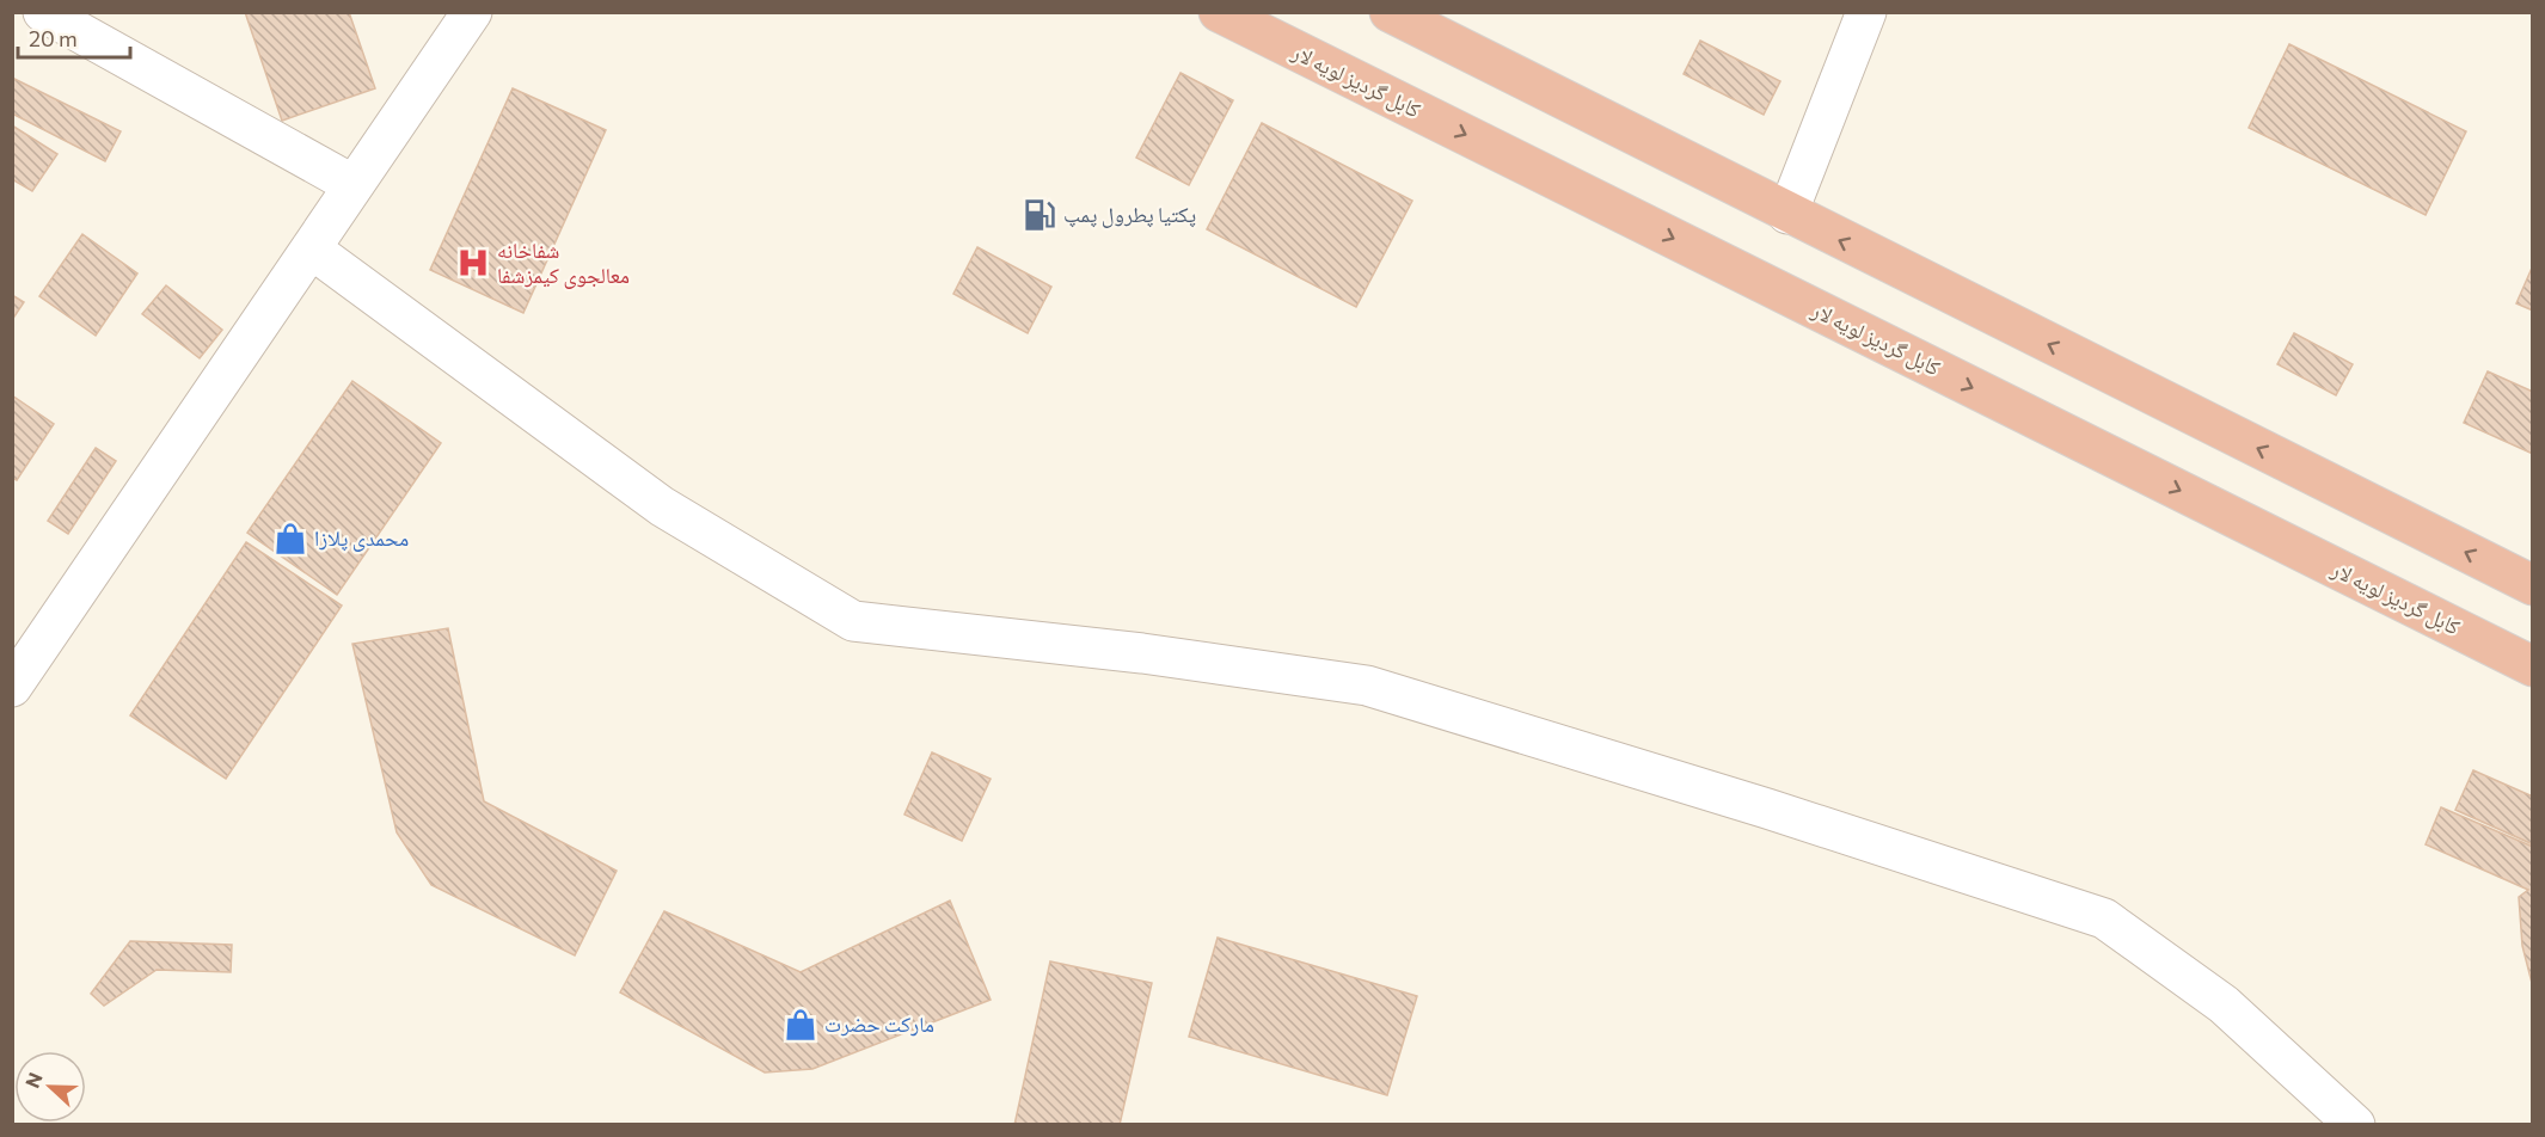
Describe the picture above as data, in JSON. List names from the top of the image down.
{
  "streets": {
    "highway": ["کابل گردیز لویه لار"]
  },
  "places": {
    "fuel station": ["پکتیا پطرول پمپ"],
    "hospital": ["شفاخانه معالجوی کیمزشفا"],
    "shop": ["محمدی پلازا", "مارکت حضرت"]
  },
  "scale_bar": "20 m",
  "north": "left"
}
